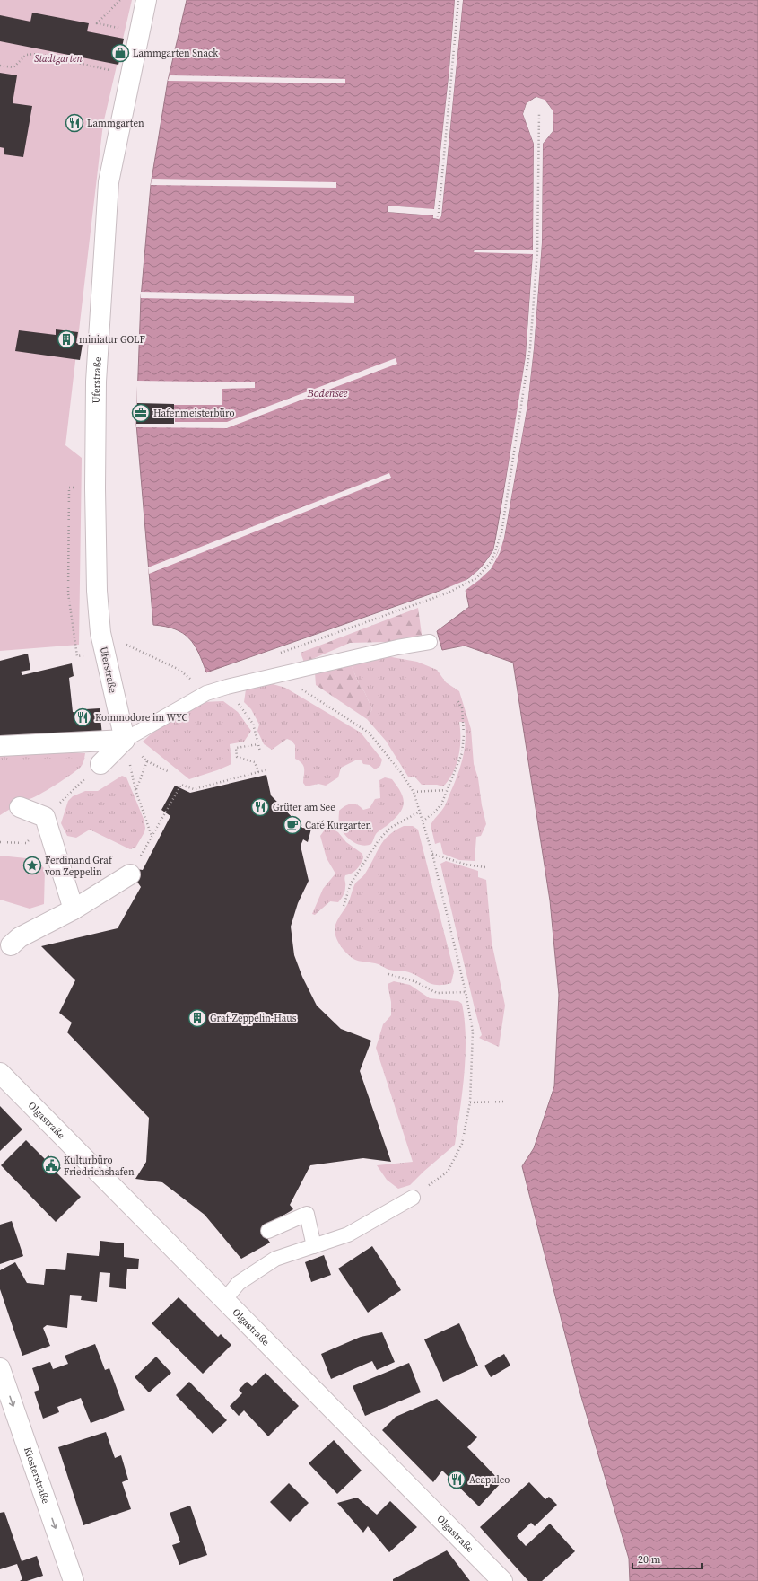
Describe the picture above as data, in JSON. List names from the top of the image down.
{
  "streets": {
    "street": ["Uferstraße", "Olgastraße", "Klosterstraße"]
  },
  "one_way": ["Klosterstraße"],
  "water": ["Bodensee"],
  "parks": ["Stadtgarten"],
  "places": {
    "shop": ["Lammgarten Snack"],
    "restaurant": [
      "Lammgarten",
      "Kommodore im WYC",
      "Grüter am See",
      "Acapulco"
    ],
    "building": ["miniatur GOLF", "Graf-Zeppelin-Haus"],
    "office": ["Hafenmeisterbüro"],
    "cafe": ["Café Kurgarten"],
    "place": ["Ferdinand Graf von Zeppelin"],
    "public building": ["Kulturbüro Friedrichshafen"]
  },
  "scale_bar": "20 m"
}
